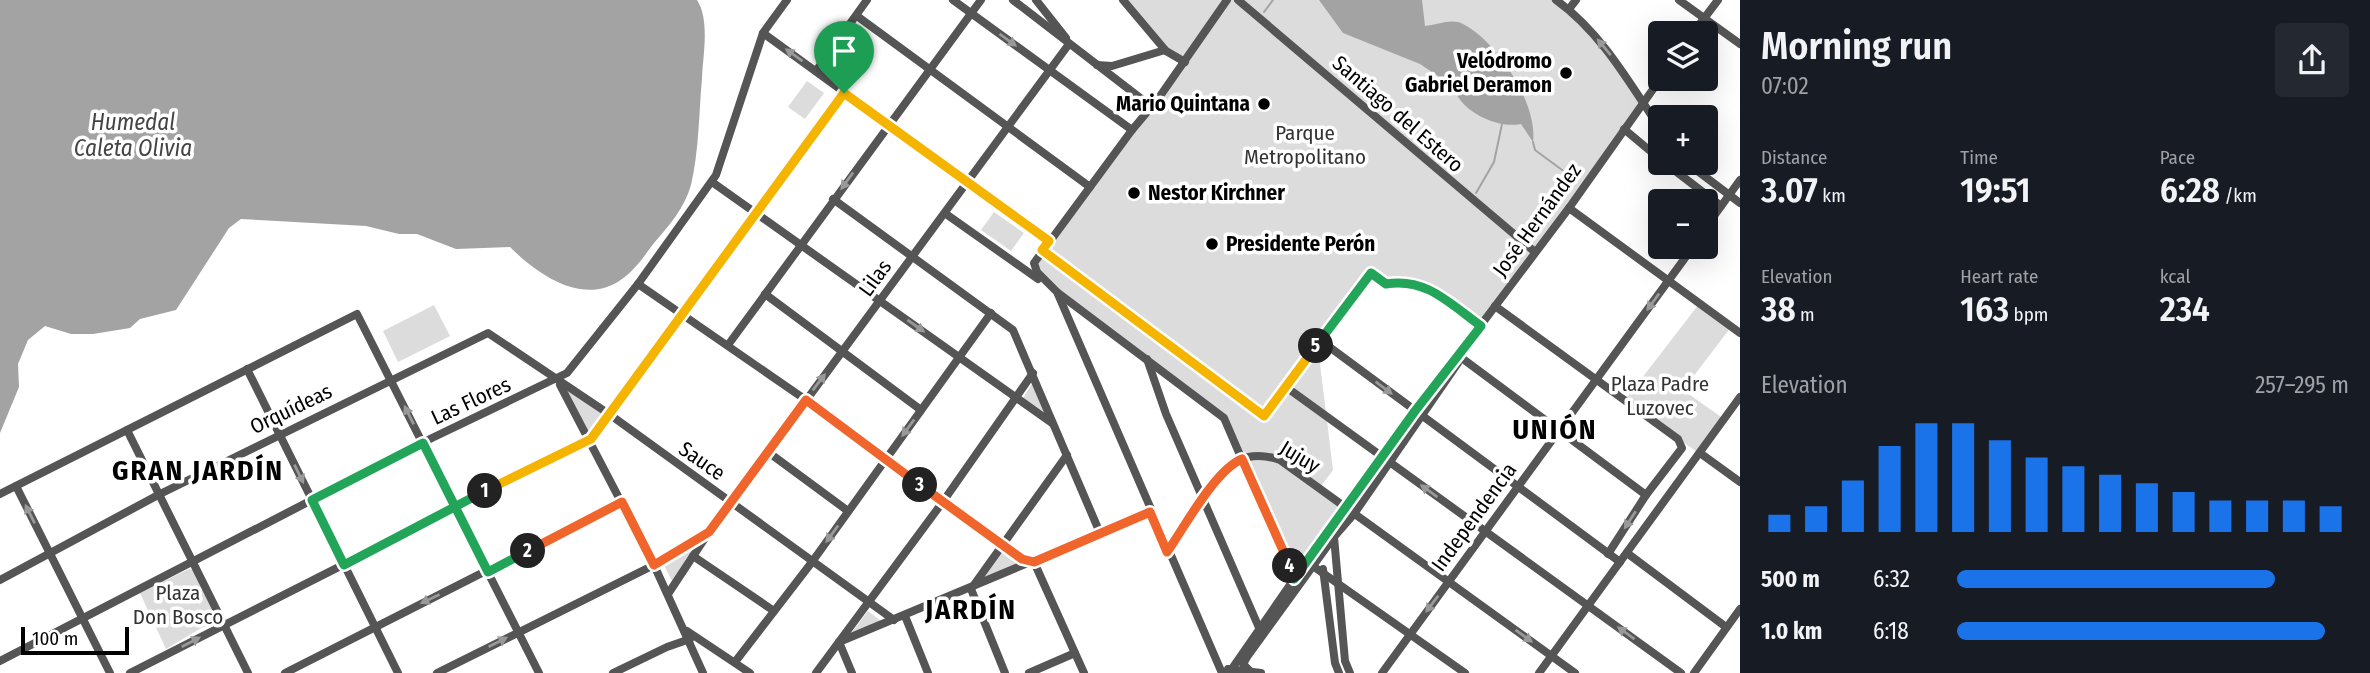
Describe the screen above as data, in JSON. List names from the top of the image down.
{
  "streets": {
    "street": [
      "Santiago del Estero",
      "José Hernández",
      "Lilas",
      "Las Flores",
      "Orquídeas",
      "Jujuy",
      "Sauce",
      "Independencia"
    ]
  },
  "crossings": [
    ["Santiago del Estero", "José Hernández"],
    ["Lilas", "Sauce"],
    ["Las Flores", "Sauce"],
    ["Orquídeas", "Sauce"],
    ["Jujuy", "Independencia"]
  ],
  "one_way": ["Independencia"],
  "districts": ["UNIÓN", "GRAN JARDÍN", "JARDÍN"],
  "water": ["Humedal Caleta Olivia"],
  "parks": ["Parque Metropolitano", "Plaza Padre Luzovec", "Plaza Don Bosco"],
  "places": [
    "Velódromo Gabriel Deramon",
    "Mario Quintana",
    "Nestor Kirchner",
    "Presidente Perón"
  ],
  "scale_bar": "100 m",
  "page": {
    "heading": ["Morning run", "07:02"],
    "map_buttons": ["+", "−"],
    "stats": [
      ["Distance", "3.07 km"],
      ["Time", "19:51"],
      ["Pace", "6:28 /km"],
      ["Elevation", "38 m"],
      ["Heart rate", "163 bpm"],
      ["kcal", "234"]
    ],
    "pins": [
      "5",
      "3",
      "1",
      "2",
      "4"
    ],
    "chart": ["Elevation", "257–295 m"],
    "list": [
      {
        "name": "500 m",
        "note": "6:32"
      },
      {
        "name": "1.0 km",
        "note": "6:18"
      }
    ],
    "scale": "100 m"
  }
}
